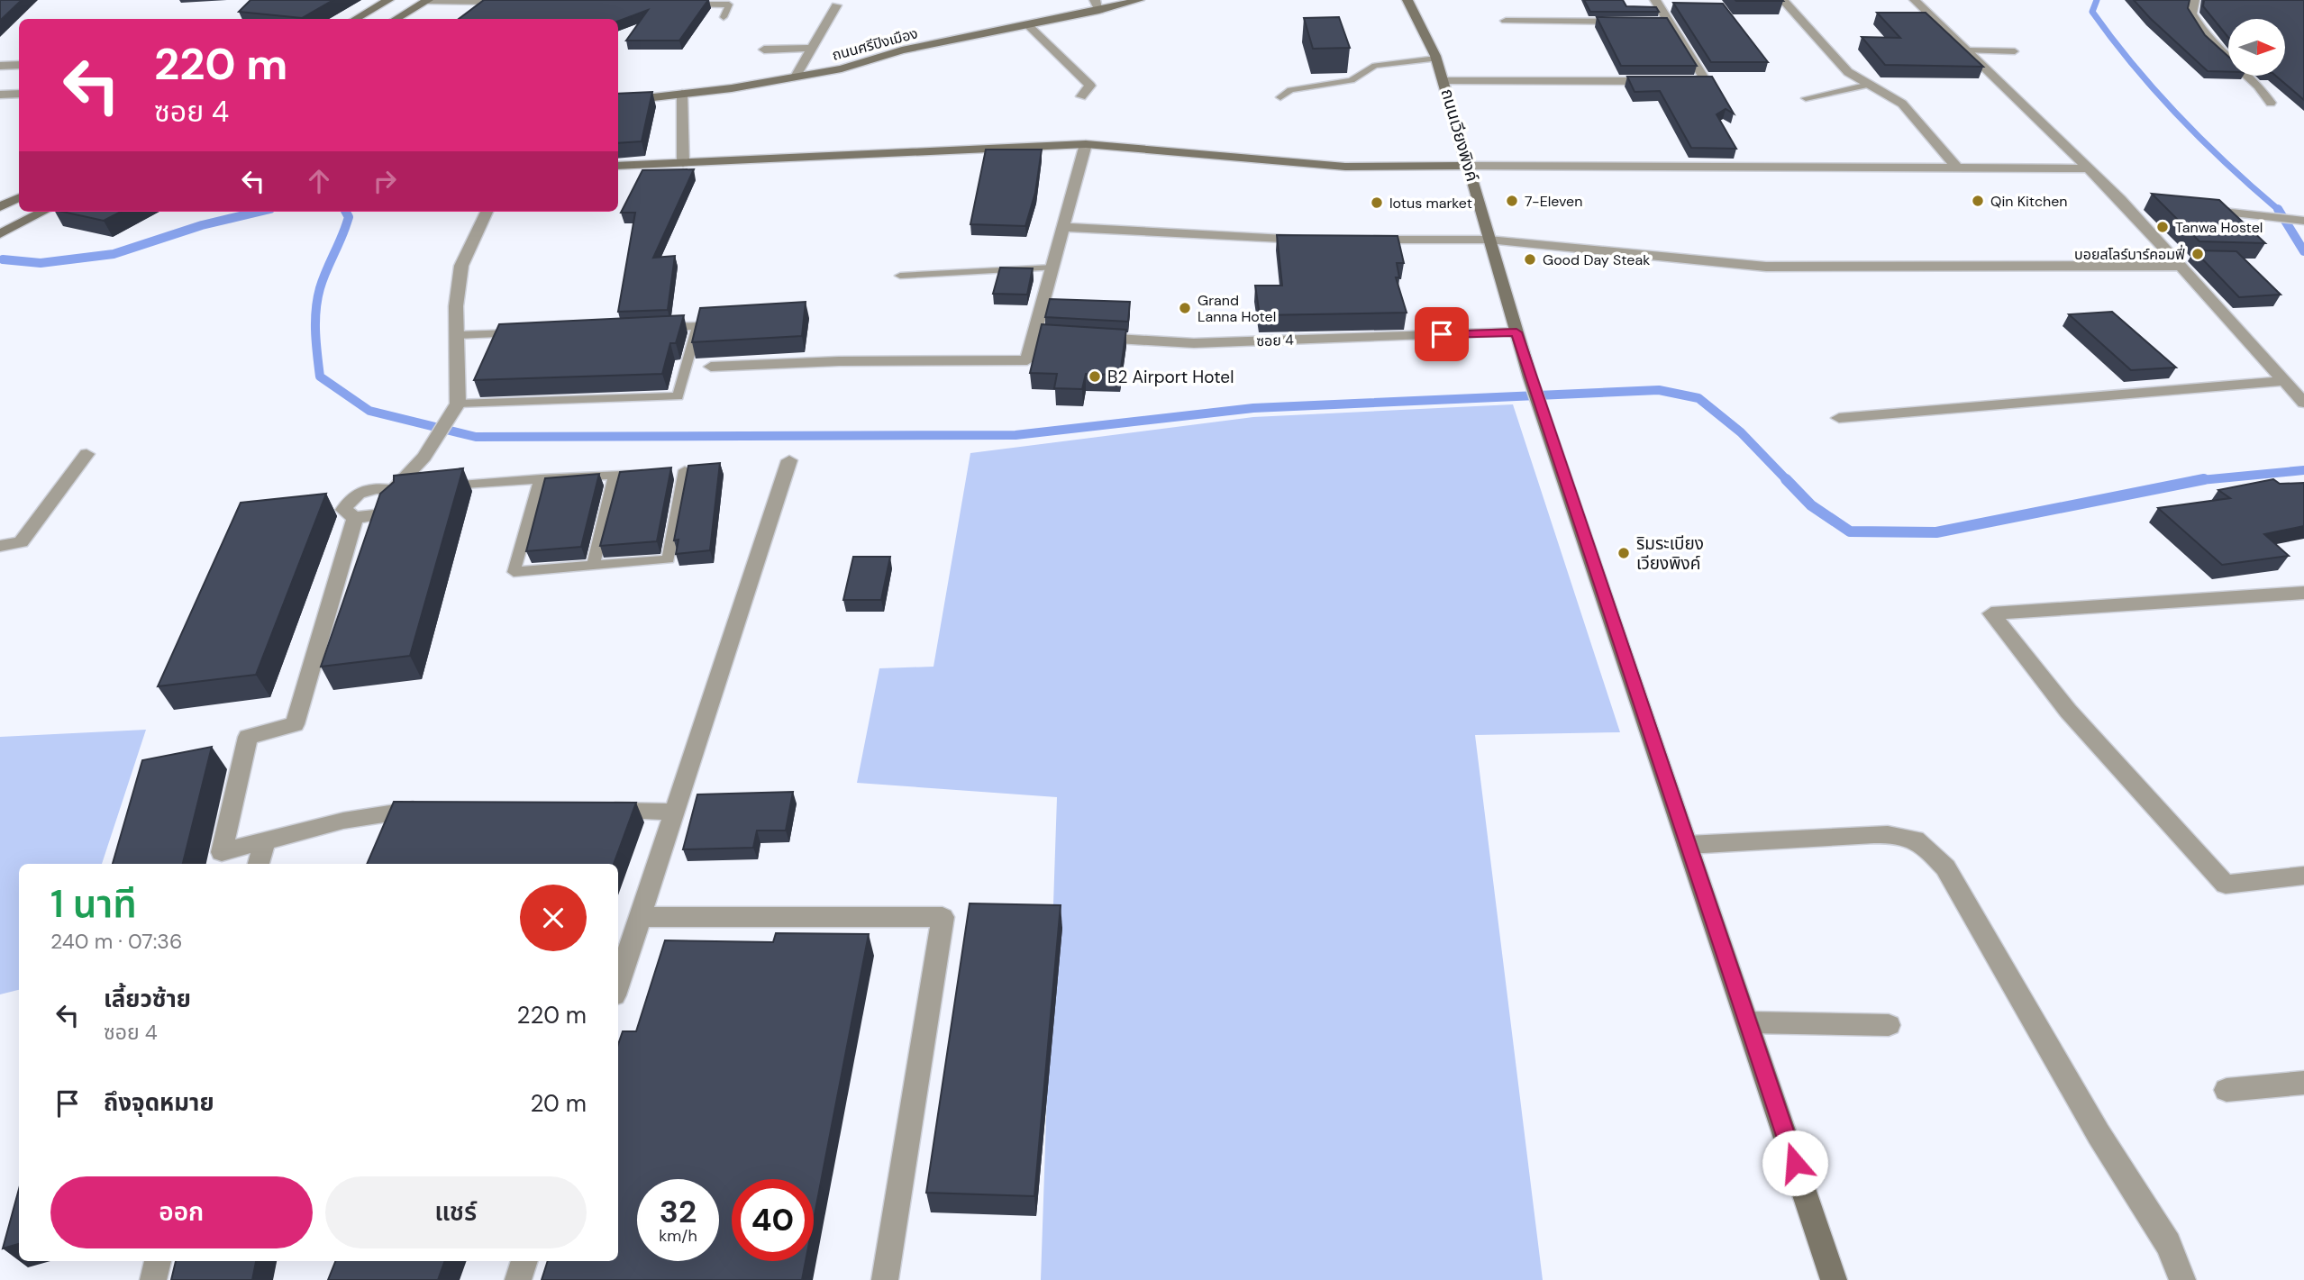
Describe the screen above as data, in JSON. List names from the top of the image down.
{
  "streets": {
    "street": ["ถนนศรีปิงเมือง", "ถนนเวียงพิงค์", "ซอย 4"]
  },
  "crossings": [
    ["ถนนเวียงพิงค์", "ซอย 4"]
  ],
  "places": [
    "7-Eleven",
    "Qin Kitchen",
    "lotus market",
    "Tanwa Hostel",
    "บอยสโลร์บาร์คอมฟี่",
    "Good Day Steak",
    "Grand Lanna Hotel",
    "B2 Airport Hotel",
    "ริมระเบียง เวียงพิงค์"
  ],
  "north": "right",
  "page": {
    "turn": ["220 m", "ซอย 4"],
    "heading": ["1 นาที", "240 m · 07:36"],
    "list": [
      {
        "name": "เลี้ยวซ้าย",
        "note": "ซอย 4",
        "value": "220 m"
      },
      {
        "name": "ถึงจุดหมาย",
        "value": "20 m"
      }
    ],
    "buttons": ["ออก", "แชร์"],
    "speed": "32 km/h",
    "limit": "40"
  }
}
